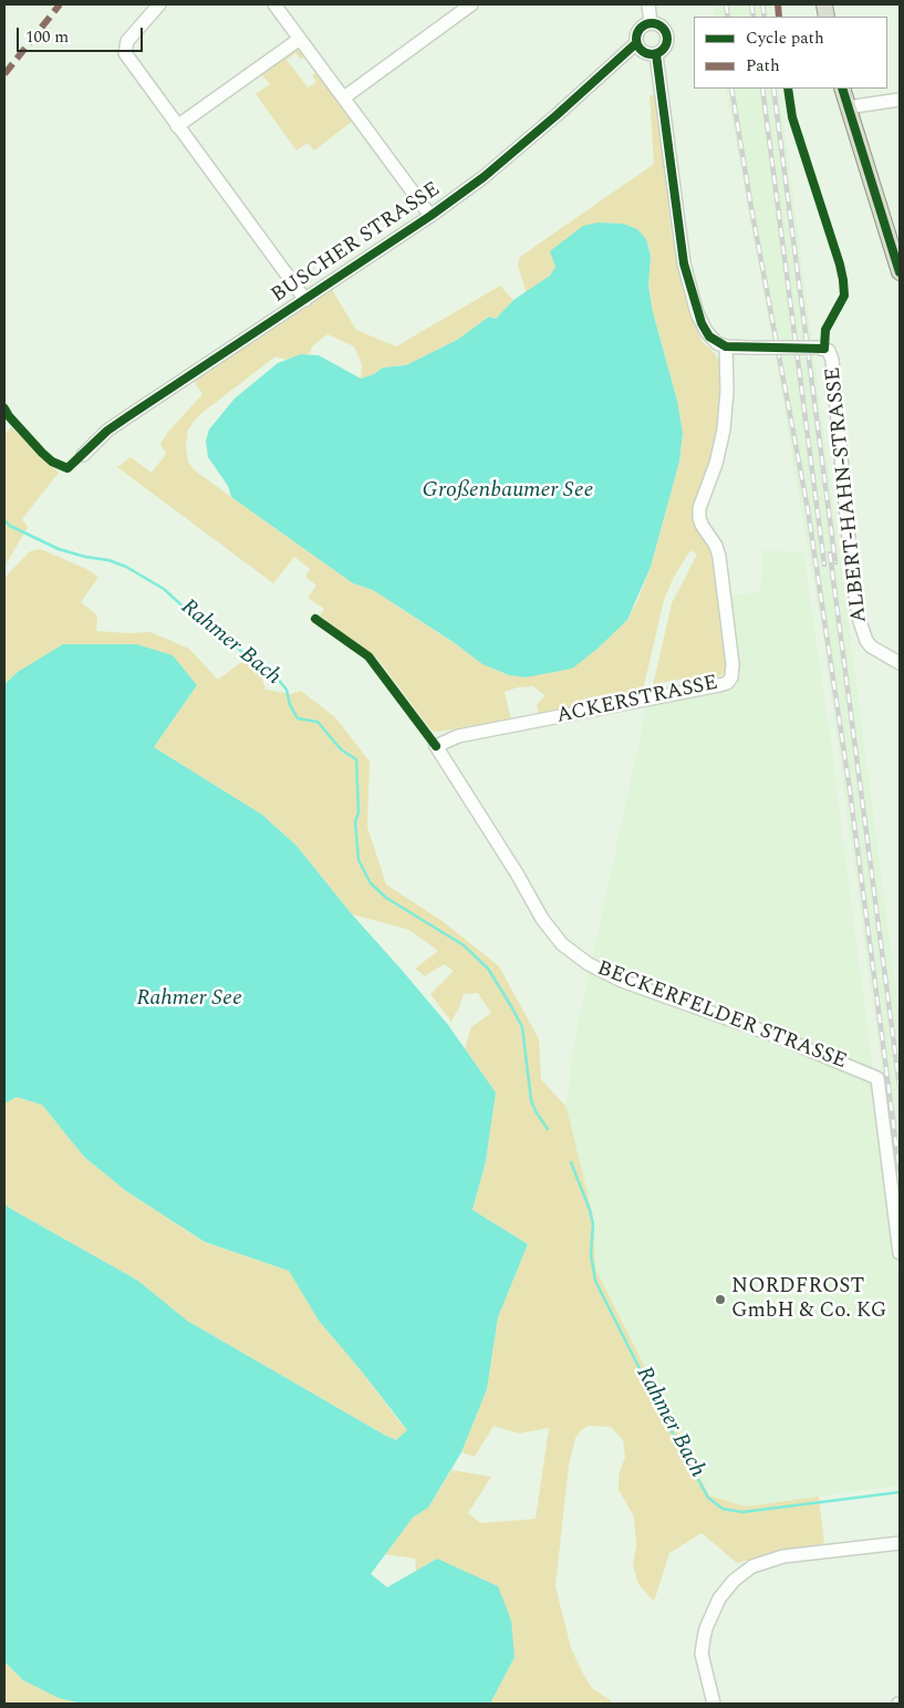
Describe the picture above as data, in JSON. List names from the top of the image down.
{
  "streets": {
    "street": [
      "BUSCHER STRASSE",
      "ALBERT-HAHN-STRASSE",
      "ACKERSTRASSE",
      "BECKERFELDER STRASSE"
    ]
  },
  "crossings": [
    ["ALBERT-HAHN-STRASSE", "ACKERSTRASSE"],
    ["ACKERSTRASSE", "BECKERFELDER STRASSE"]
  ],
  "water": ["Großenbaumer See", "Rahmer Bach", "Rahmer See"],
  "places": ["NORDFROST GmbH & Co. KG"],
  "legend": ["Cycle path", "Path"],
  "scale_bar": "100 m"
}
